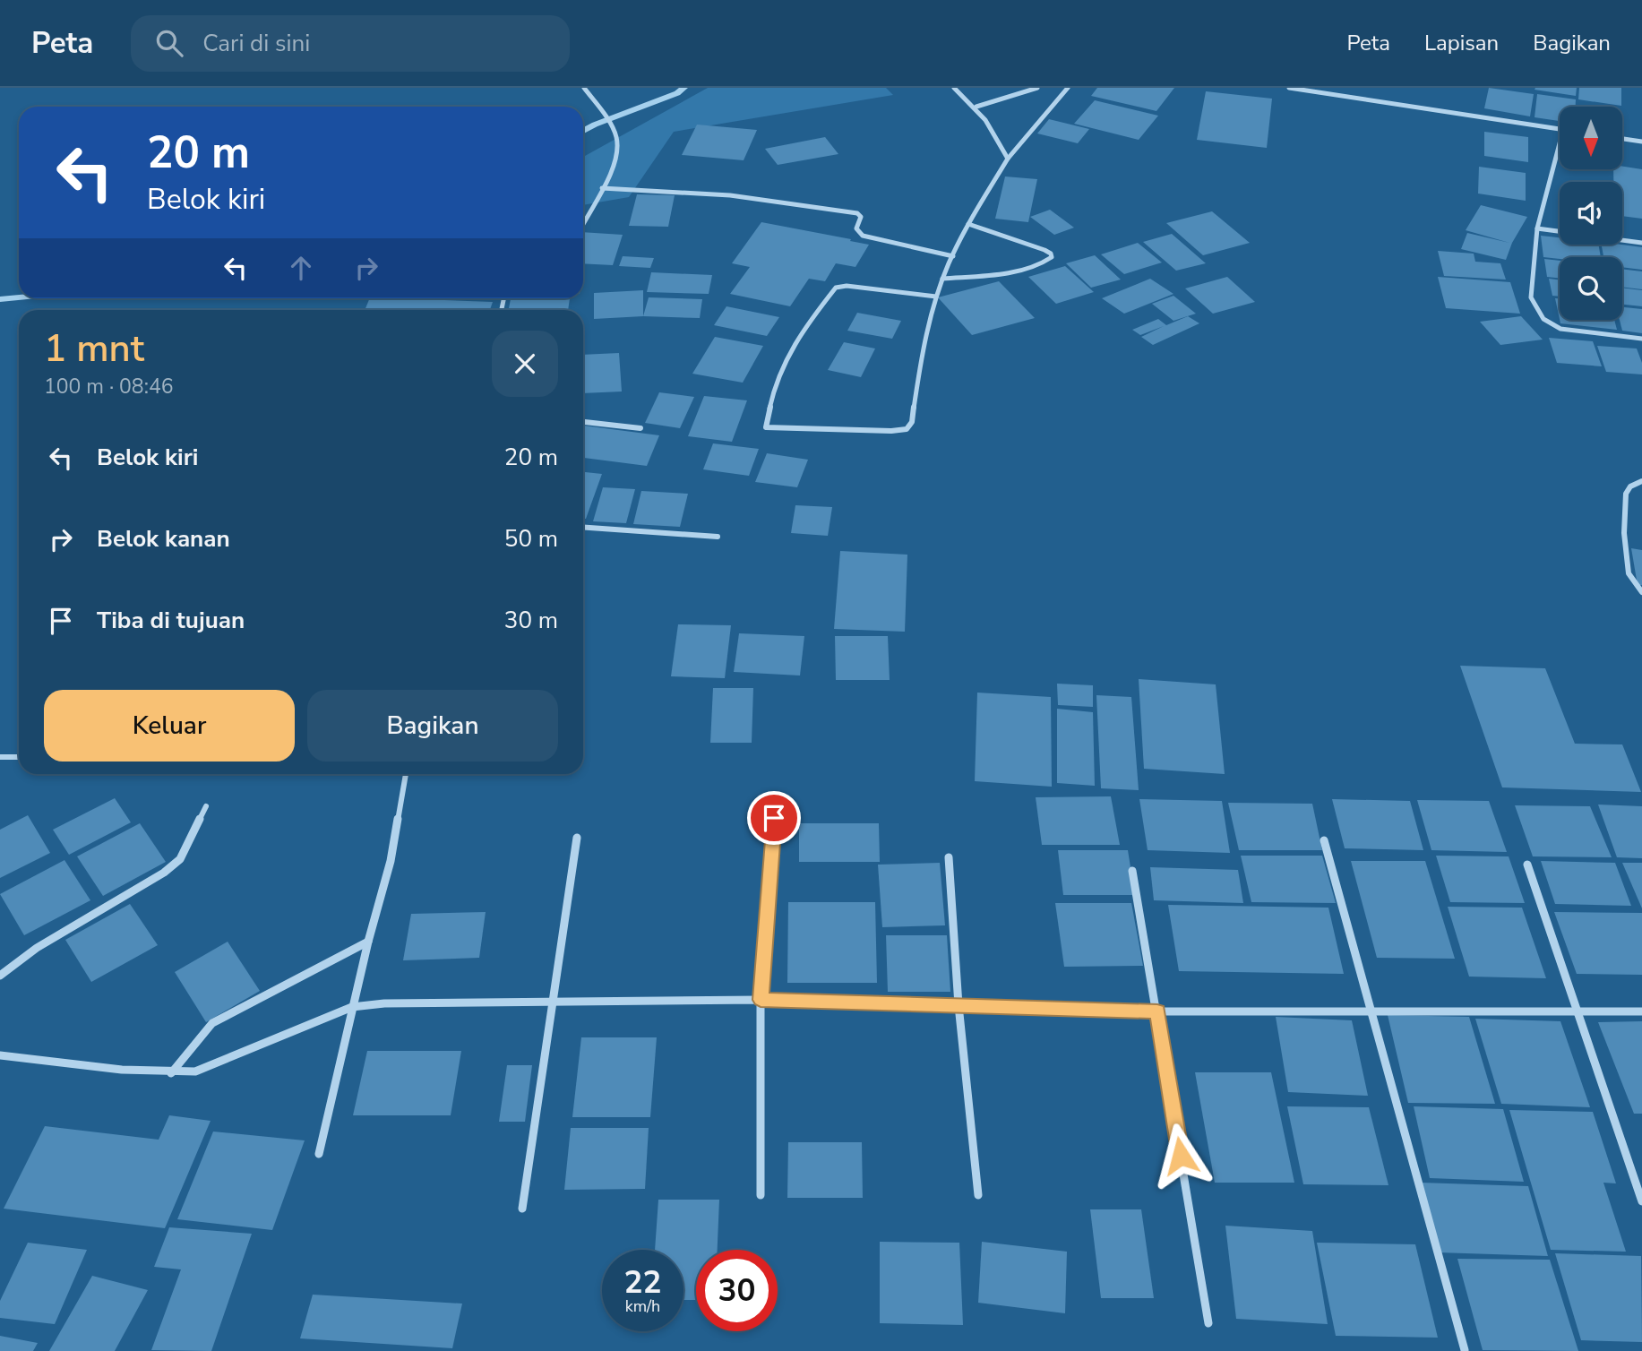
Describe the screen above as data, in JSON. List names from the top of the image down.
{
  "north": "bottom",
  "page": {
    "header": "Peta",
    "search": "Cari di sini",
    "nav": ["Peta", "Lapisan", "Bagikan"],
    "turn": ["20 m", "Belok kiri"],
    "heading": ["1 mnt", "100 m · 08:46"],
    "list": [
      {
        "name": "Belok kiri",
        "value": "20 m"
      },
      {
        "name": "Belok kanan",
        "value": "50 m"
      },
      {
        "name": "Tiba di tujuan",
        "value": "30 m"
      }
    ],
    "buttons": ["Keluar", "Bagikan"],
    "speed": "22 km/h",
    "limit": "30"
  }
}
